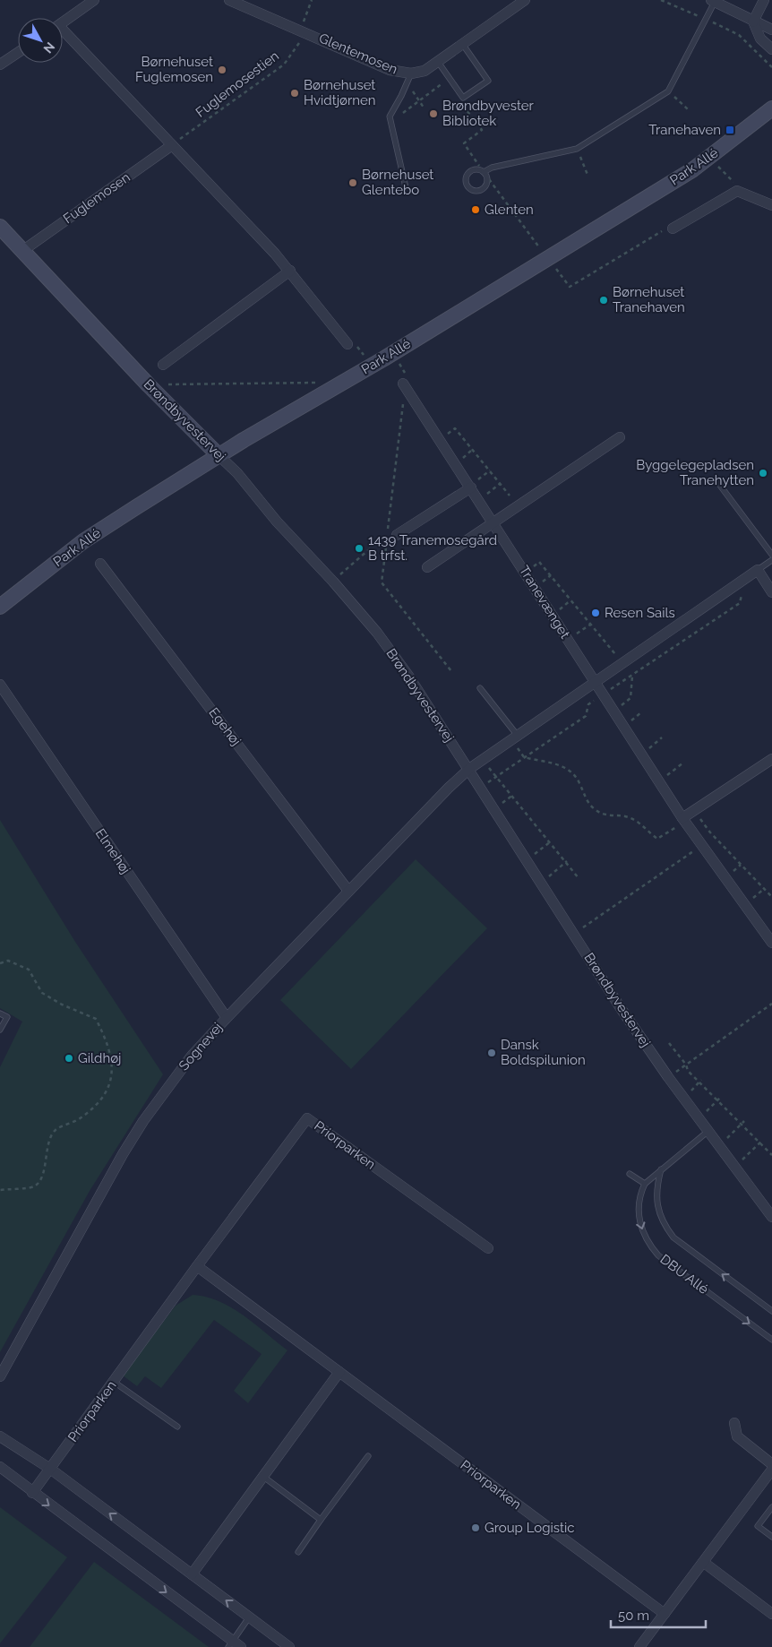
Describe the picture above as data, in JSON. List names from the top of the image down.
{
  "streets": {
    "street": [
      "Glentemosen",
      "Park Allé",
      "Fuglemosen",
      "Brøndbyvestervej",
      "Tranevænget",
      "Egehøj",
      "Elmehøj",
      "Sognevej",
      "Priorparken"
    ],
    "lane": ["DBU Allé"],
    "path": ["Fuglemosestien"]
  },
  "crossings": [
    ["Glentemosen", "Fuglemosestien"],
    ["Fuglemosestien", "Fuglemosen"],
    ["Park Allé", "Brøndbyvestervej"],
    ["Fuglemosen", "Brøndbyvestervej"],
    ["Brøndbyvestervej", "Sognevej"],
    ["Egehøj", "Sognevej"],
    ["Elmehøj", "Sognevej"]
  ],
  "places": {
    "other": [
      "Børnehuset Fuglemosen",
      "Børnehuset Hvidtjørnen",
      "Brøndbyvester Bibliotek",
      "Børnehuset Glentebo",
      "Glenten",
      "Børnehuset Tranehaven",
      "Byggelegepladsen Tranehytten",
      "1439 Tranemosegård B trfst.",
      "Resen Sails",
      "Dansk Boldspilunion",
      "Gildhøj",
      "Group Logistic"
    ],
    "transit": ["Tranehaven"]
  },
  "scale_bar": "50 m",
  "north": "bottom right"
}
